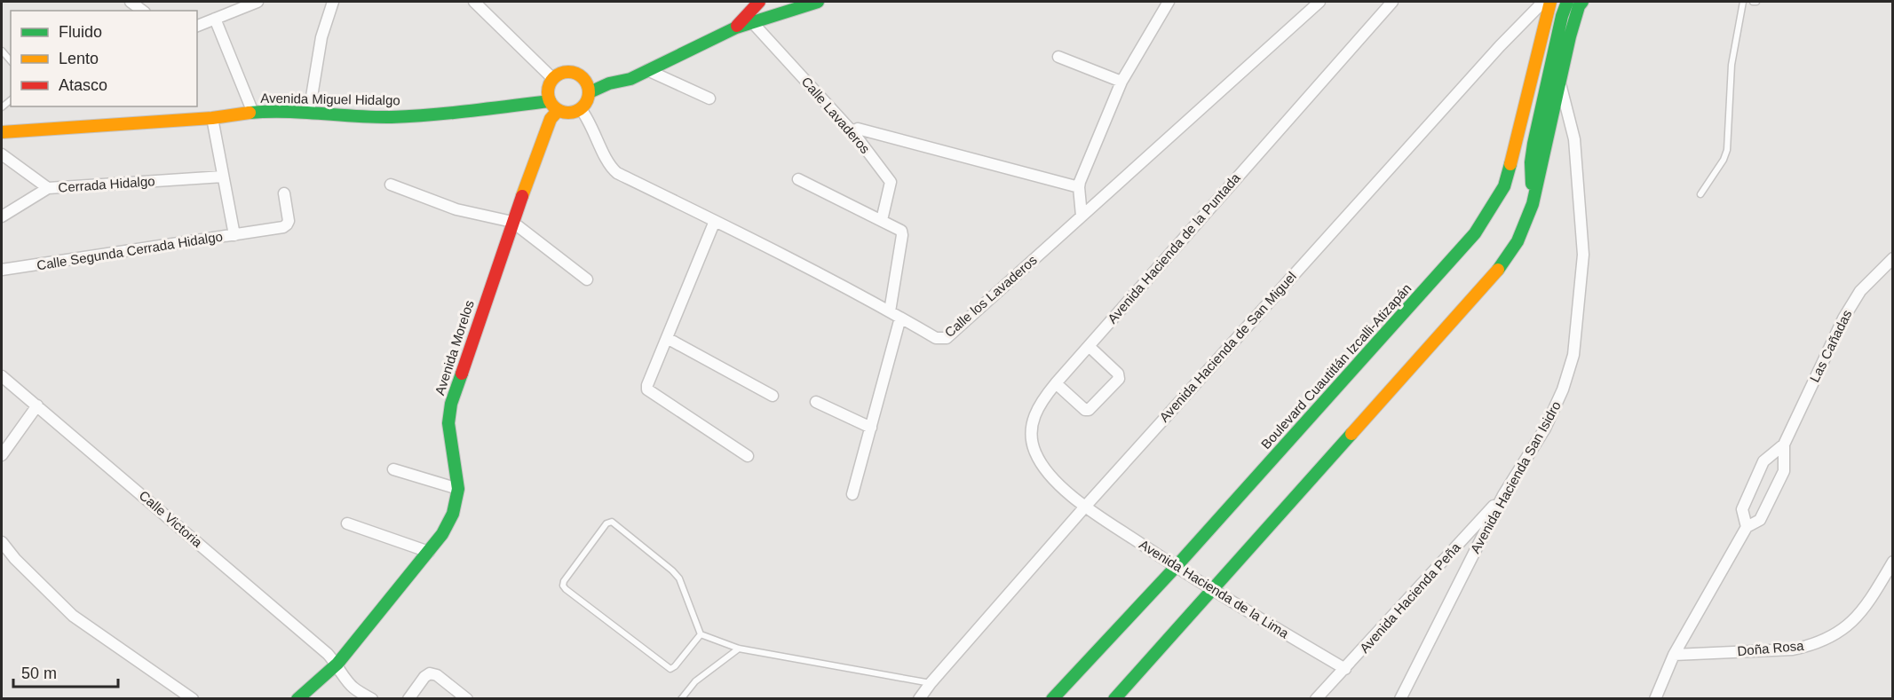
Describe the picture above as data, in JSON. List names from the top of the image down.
{
  "streets": {
    "main road": ["Avenida Miguel Hidalgo", "Avenida Morelos", "Boulevard Cuautitlán Izcalli-Atizapán"],
    "street": [
      "Calle Lavaderos",
      "Cerrada Hidalgo",
      "Avenida Hacienda de la Puntada",
      "Calle Segunda Cerrada Hidalgo",
      "Calle los Lavaderos",
      "Las Cañadas",
      "Avenida Hacienda de San Miguel",
      "Avenida Hacienda San Isidro",
      "Calle Victoria",
      "Avenida Hacienda de la Lima",
      "Avenida Hacienda Peña",
      "Doña Rosa"
    ]
  },
  "crossings": [
    ["Avenida Miguel Hidalgo", "Calle Segunda Cerrada Hidalgo"],
    ["Avenida Miguel Hidalgo", "Calle los Lavaderos"],
    ["Avenida Miguel Hidalgo", "Avenida Morelos"],
    ["Cerrada Hidalgo", "Calle Segunda Cerrada Hidalgo"],
    ["Avenida Hacienda de la Puntada", "Avenida Hacienda de San Miguel"],
    ["Avenida Hacienda de la Puntada", "Avenida Hacienda de la Lima"],
    ["Calle los Lavaderos", "Avenida Morelos"],
    ["Las Cañadas", "Doña Rosa"],
    ["Avenida Hacienda de San Miguel", "Avenida Hacienda de la Lima"],
    ["Avenida Morelos", "Calle Victoria"],
    ["Boulevard Cuautitlán Izcalli-Atizapán", "Avenida Hacienda de la Lima"],
    ["Avenida Hacienda San Isidro", "Avenida Hacienda Peña"],
    ["Avenida Hacienda de la Lima", "Avenida Hacienda Peña"]
  ],
  "legend": ["Fluido", "Lento", "Atasco"],
  "scale_bar": "50 m"
}
